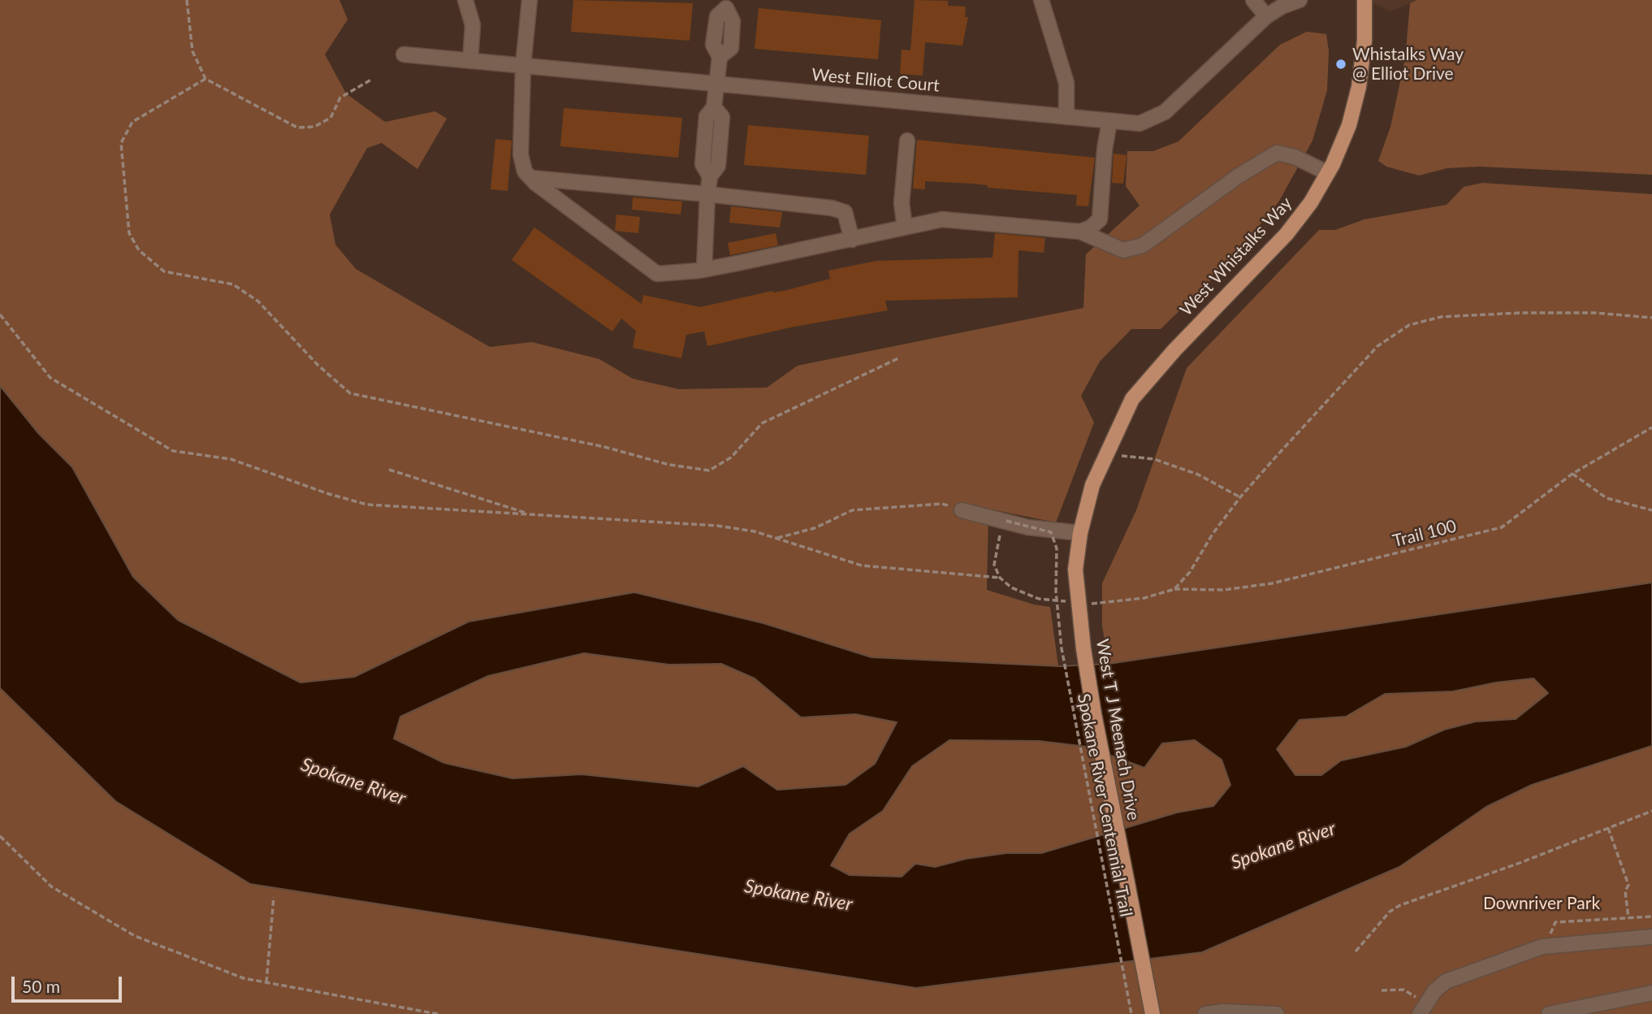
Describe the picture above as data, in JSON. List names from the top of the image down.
{
  "streets": {
    "main road": ["West Whistalks Way", "West T J Meenach Drive"],
    "street": ["West Elliot Court"],
    "path": ["Trail 100", "Spokane River Centennial Trail"]
  },
  "crossings": [
    ["West Whistalks Way", "West T J Meenach Drive"]
  ],
  "water": ["Spokane River"],
  "parks": ["Downriver Park"],
  "places": ["Whistalks Way @ Elliot Drive"],
  "scale_bar": "50 m"
}
